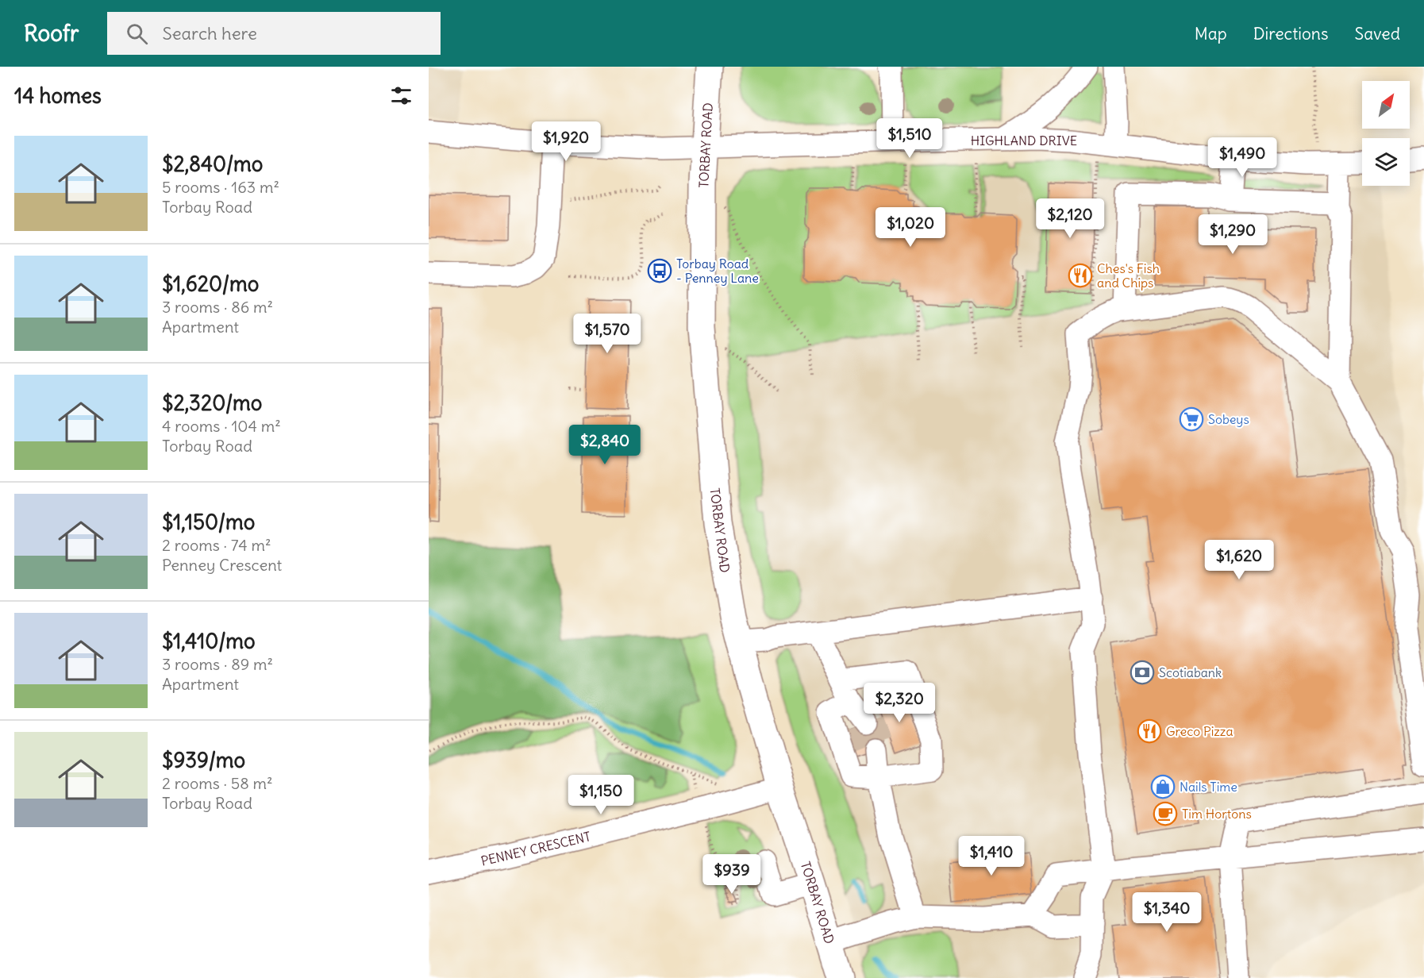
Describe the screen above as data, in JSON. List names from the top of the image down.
{
  "streets": {
    "main road": ["TORBAY ROAD"],
    "street": ["HIGHLAND DRIVE", "PENNEY CRESCENT"]
  },
  "crossings": [
    ["HIGHLAND DRIVE", "TORBAY ROAD"],
    ["TORBAY ROAD", "PENNEY CRESCENT"]
  ],
  "places": {
    "bus stop": ["Torbay Road - Penney Lane"],
    "restaurant": ["Ches's Fish and Chips", "Greco Pizza"],
    "supermarket": ["Sobeys"],
    "bank": ["Scotiabank"],
    "shop": ["Nails Time"],
    "cafe": ["Tim Hortons"]
  },
  "north": "top right",
  "page": {
    "header": "Roofr",
    "search": "Search here",
    "nav": ["Map", "Directions", "Saved"],
    "heading": "14 homes",
    "price": [
      "$1,510",
      "$1,920",
      "$1,490",
      "$2,120",
      "$1,020",
      "$1,290",
      "$1,570",
      "$2,840",
      "$1,620",
      "$2,320",
      "$1,150",
      "$1,410",
      "$939",
      "$1,340"
    ],
    "list": [
      {
        "name": "$2,840/mo",
        "note": "5 rooms · 163 m² · Torbay Road"
      },
      {
        "name": "$1,620/mo",
        "note": "3 rooms · 86 m² · Apartment"
      },
      {
        "name": "$2,320/mo",
        "note": "4 rooms · 104 m² · Torbay Road"
      },
      {
        "name": "$1,150/mo",
        "note": "2 rooms · 74 m² · Penney Crescent"
      },
      {
        "name": "$1,410/mo",
        "note": "3 rooms · 89 m² · Apartment"
      },
      {
        "name": "$939/mo",
        "note": "2 rooms · 58 m² · Torbay Road"
      }
    ]
  }
}
